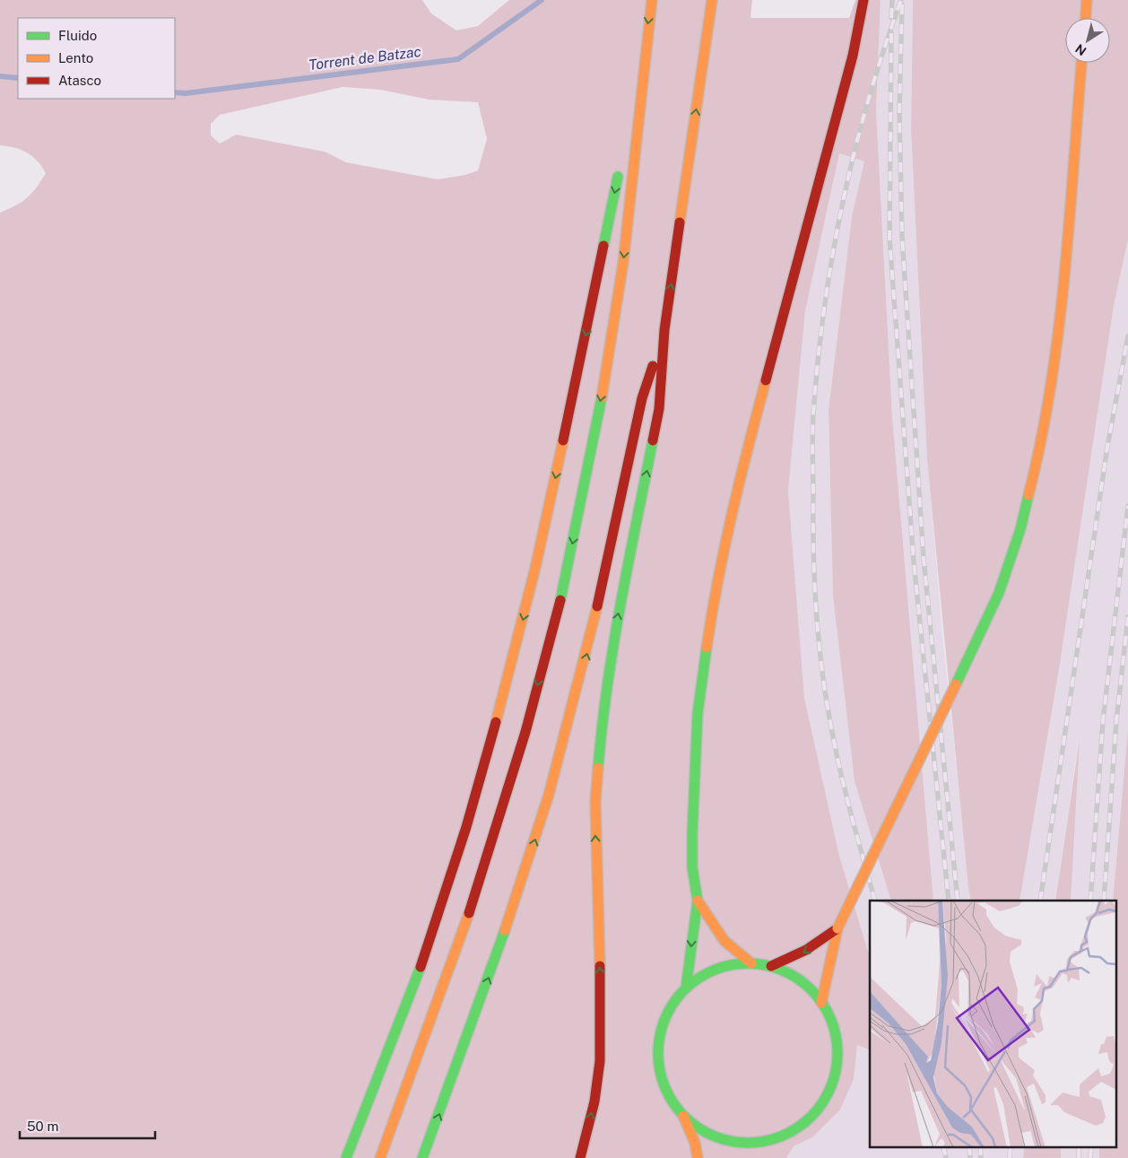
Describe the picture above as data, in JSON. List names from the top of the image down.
{
  "water": ["Torrent de Batzac"],
  "legend": ["Fluido", "Lento", "Atasco"],
  "scale_bar": "50 m",
  "north": "bottom left"
}
